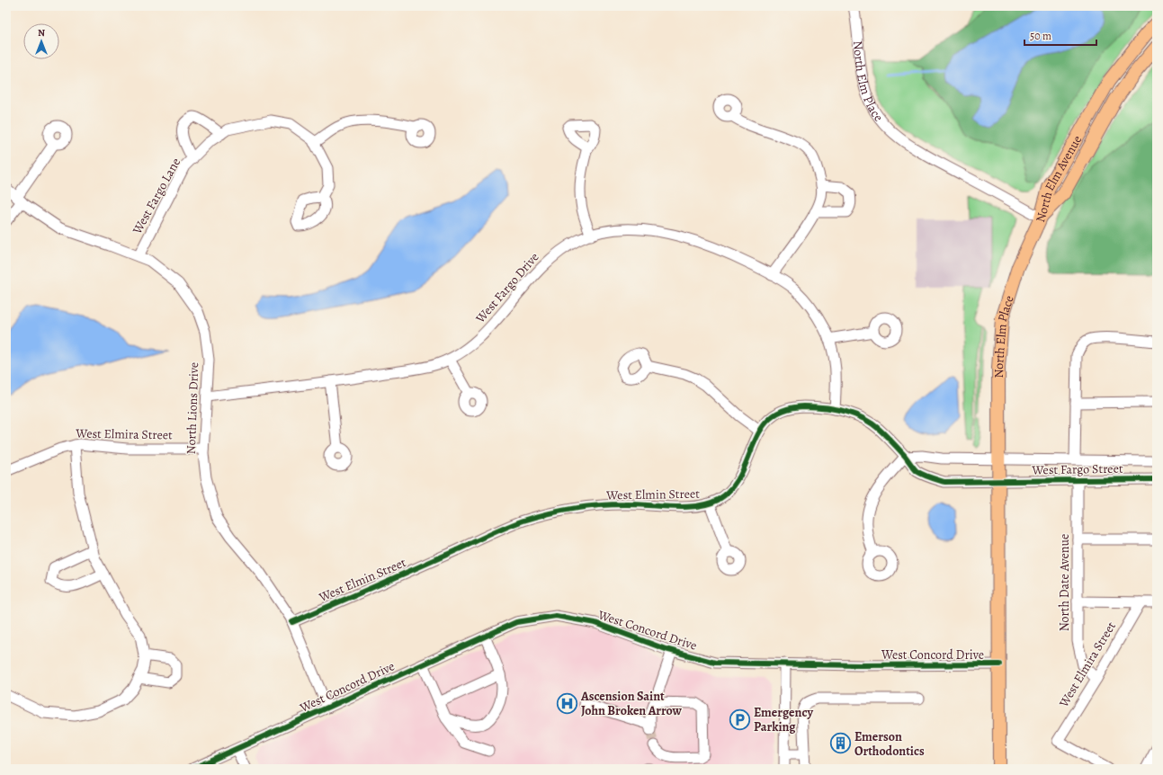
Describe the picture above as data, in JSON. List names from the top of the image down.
{
  "streets": {
    "main road": ["North Elm Place", "North Elm Avenue"],
    "street": [
      "West Fargo Lane",
      "West Fargo Drive",
      "North Lions Drive",
      "West Elmira Street",
      "West Fargo Street",
      "West Elmin Street",
      "North Date Avenue",
      "West Concord Drive"
    ]
  },
  "crossings": [
    ["North Elm Place", "North Elm Avenue"],
    ["North Elm Place", "West Fargo Street"],
    ["North Elm Place", "West Concord Drive"],
    ["West Fargo Lane", "North Lions Drive"],
    ["West Fargo Drive", "North Lions Drive"],
    ["West Fargo Drive", "West Elmin Street"],
    ["North Lions Drive", "West Elmira Street"],
    ["North Lions Drive", "West Elmin Street"],
    ["North Lions Drive", "West Concord Drive"],
    ["West Elmira Street", "North Date Avenue"],
    ["West Fargo Street", "North Date Avenue"]
  ],
  "places": {
    "hospital": ["Ascension Saint John Broken Arrow"],
    "parking": ["Emergency Parking"],
    "building": ["Emerson Orthodontics"]
  },
  "scale_bar": "50 m",
  "north": "top"
}
